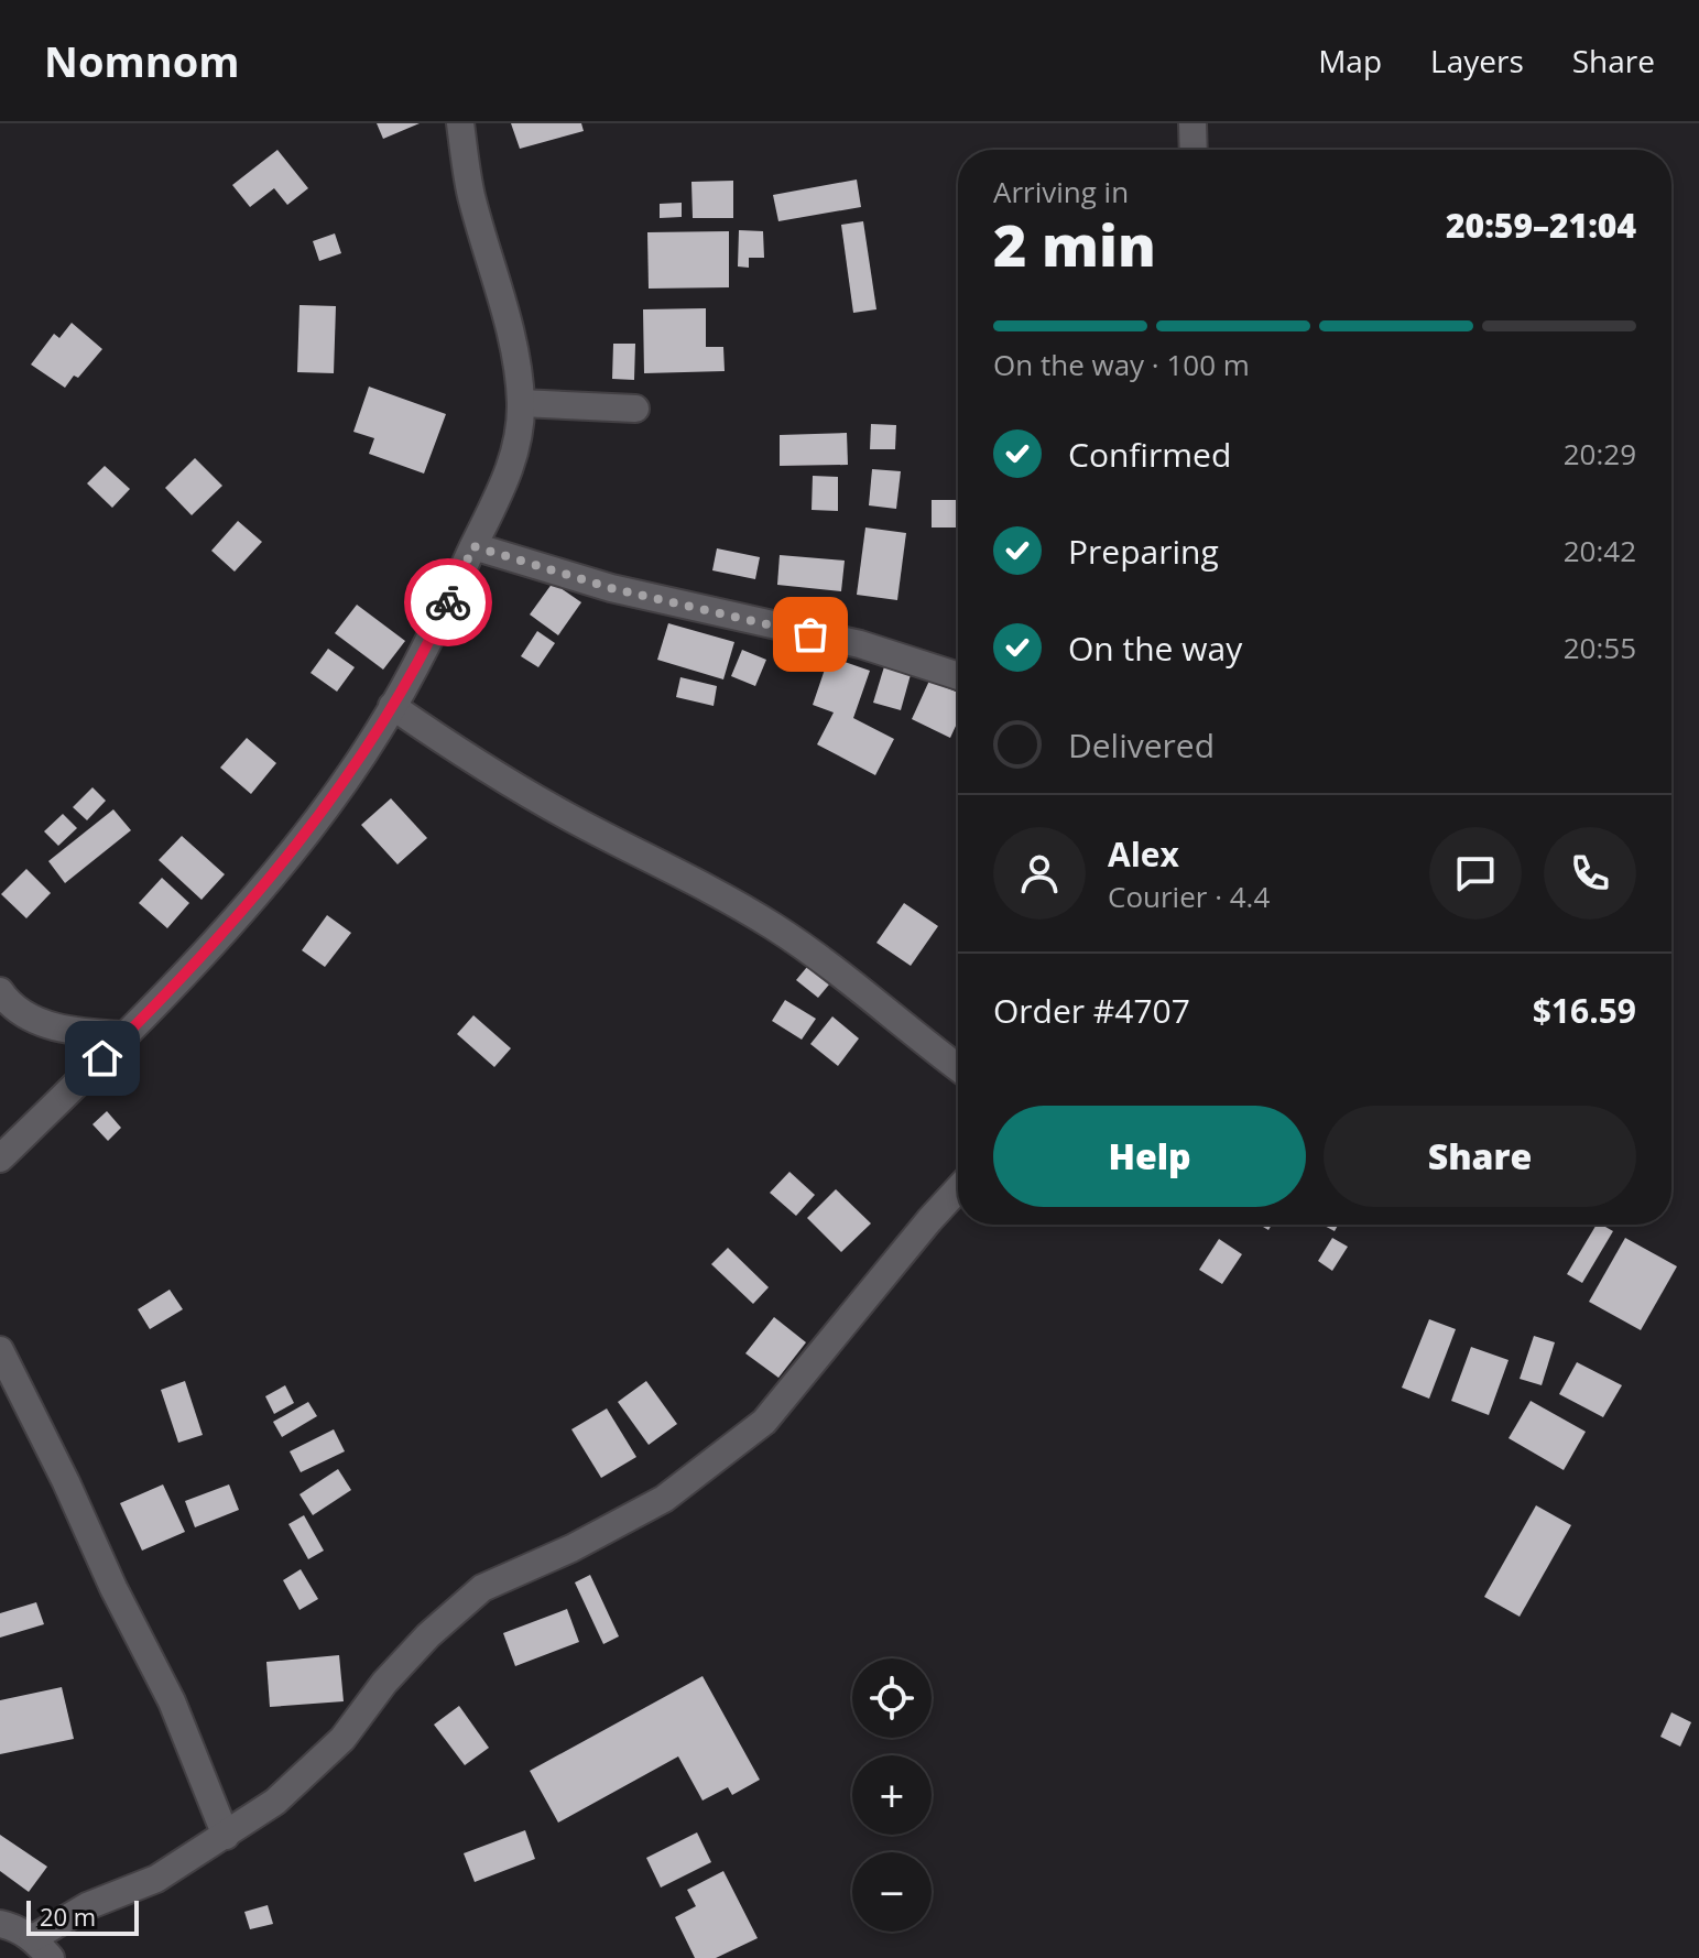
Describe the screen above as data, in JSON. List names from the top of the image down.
{
  "scale_bar": "20 m",
  "page": {
    "header": "Nomnom",
    "nav": ["Map", "Layers", "Share"],
    "heading": ["2 min", "Arriving in", "20:59–21:04"],
    "panel": [
      "Alex",
      "Courier · 4.4",
      "Order #4707",
      "$16.59"
    ],
    "bar": "On the way · 100 m",
    "list": [
      ["Confirmed", "20:29"],
      ["Preparing", "20:42"],
      ["On the way", "20:55"],
      "Delivered"
    ],
    "buttons": ["Help", "Share"],
    "map_buttons": ["+", "−"],
    "scale": "20 m"
  }
}
